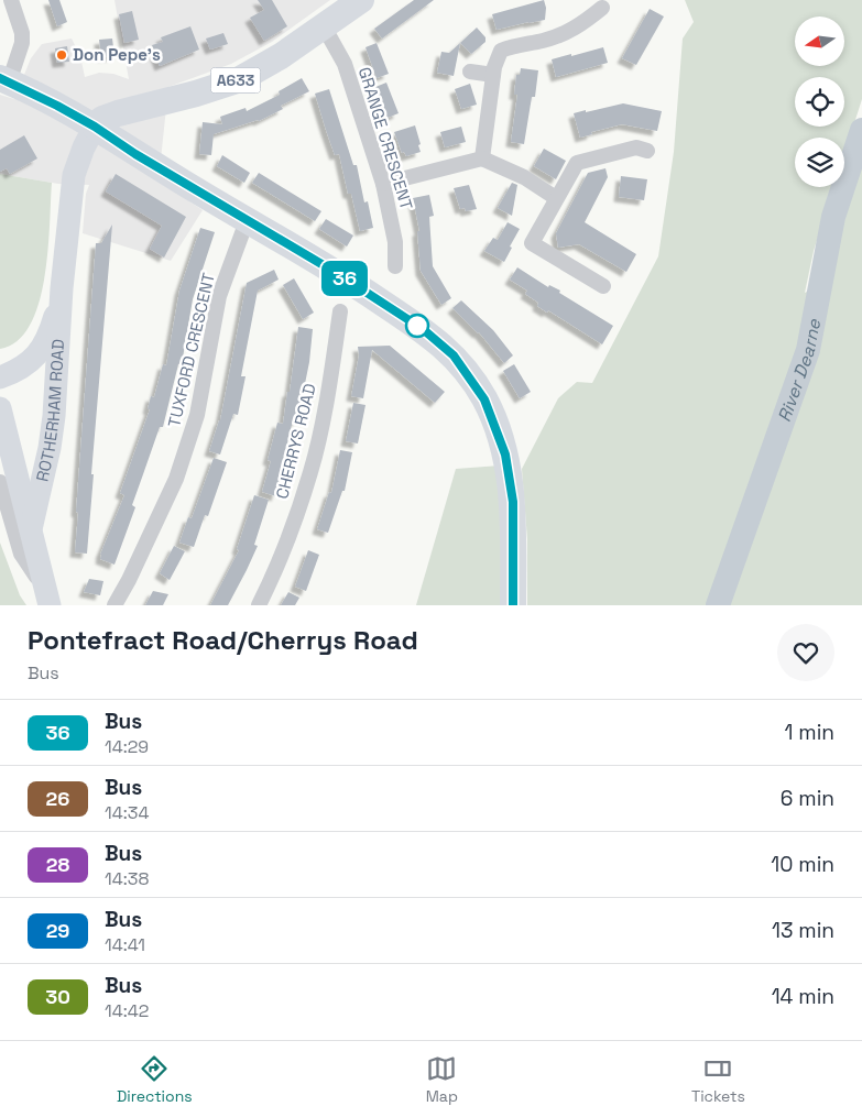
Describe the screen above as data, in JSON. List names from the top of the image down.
{
  "streets": {
    "highway": ["A633"],
    "main road": ["ROTHERHAM ROAD"],
    "street": ["GRANGE CRESCENT", "TUXFORD CRESCENT", "CHERRYS ROAD"]
  },
  "crossings": [
    ["A633", "GRANGE CRESCENT"],
    ["A633", "ROTHERHAM ROAD"]
  ],
  "water": ["River Dearne"],
  "places": ["Don Pepe's"],
  "lines": ["bus line 36"],
  "north": "left",
  "page": {
    "on_map": "36",
    "heading": ["Pontefract Road/Cherrys Road", "Bus"],
    "list": [
      {
        "mark": "36",
        "name": "Bus",
        "note": "14:29",
        "value": "1 min"
      },
      {
        "mark": "26",
        "name": "Bus",
        "note": "14:34",
        "value": "6 min"
      },
      {
        "mark": "28",
        "name": "Bus",
        "note": "14:38",
        "value": "10 min"
      },
      {
        "mark": "29",
        "name": "Bus",
        "note": "14:41",
        "value": "13 min"
      },
      {
        "mark": "30",
        "name": "Bus",
        "note": "14:42",
        "value": "14 min"
      }
    ],
    "tabs": ["Directions", "Map", "Tickets"]
  }
}
